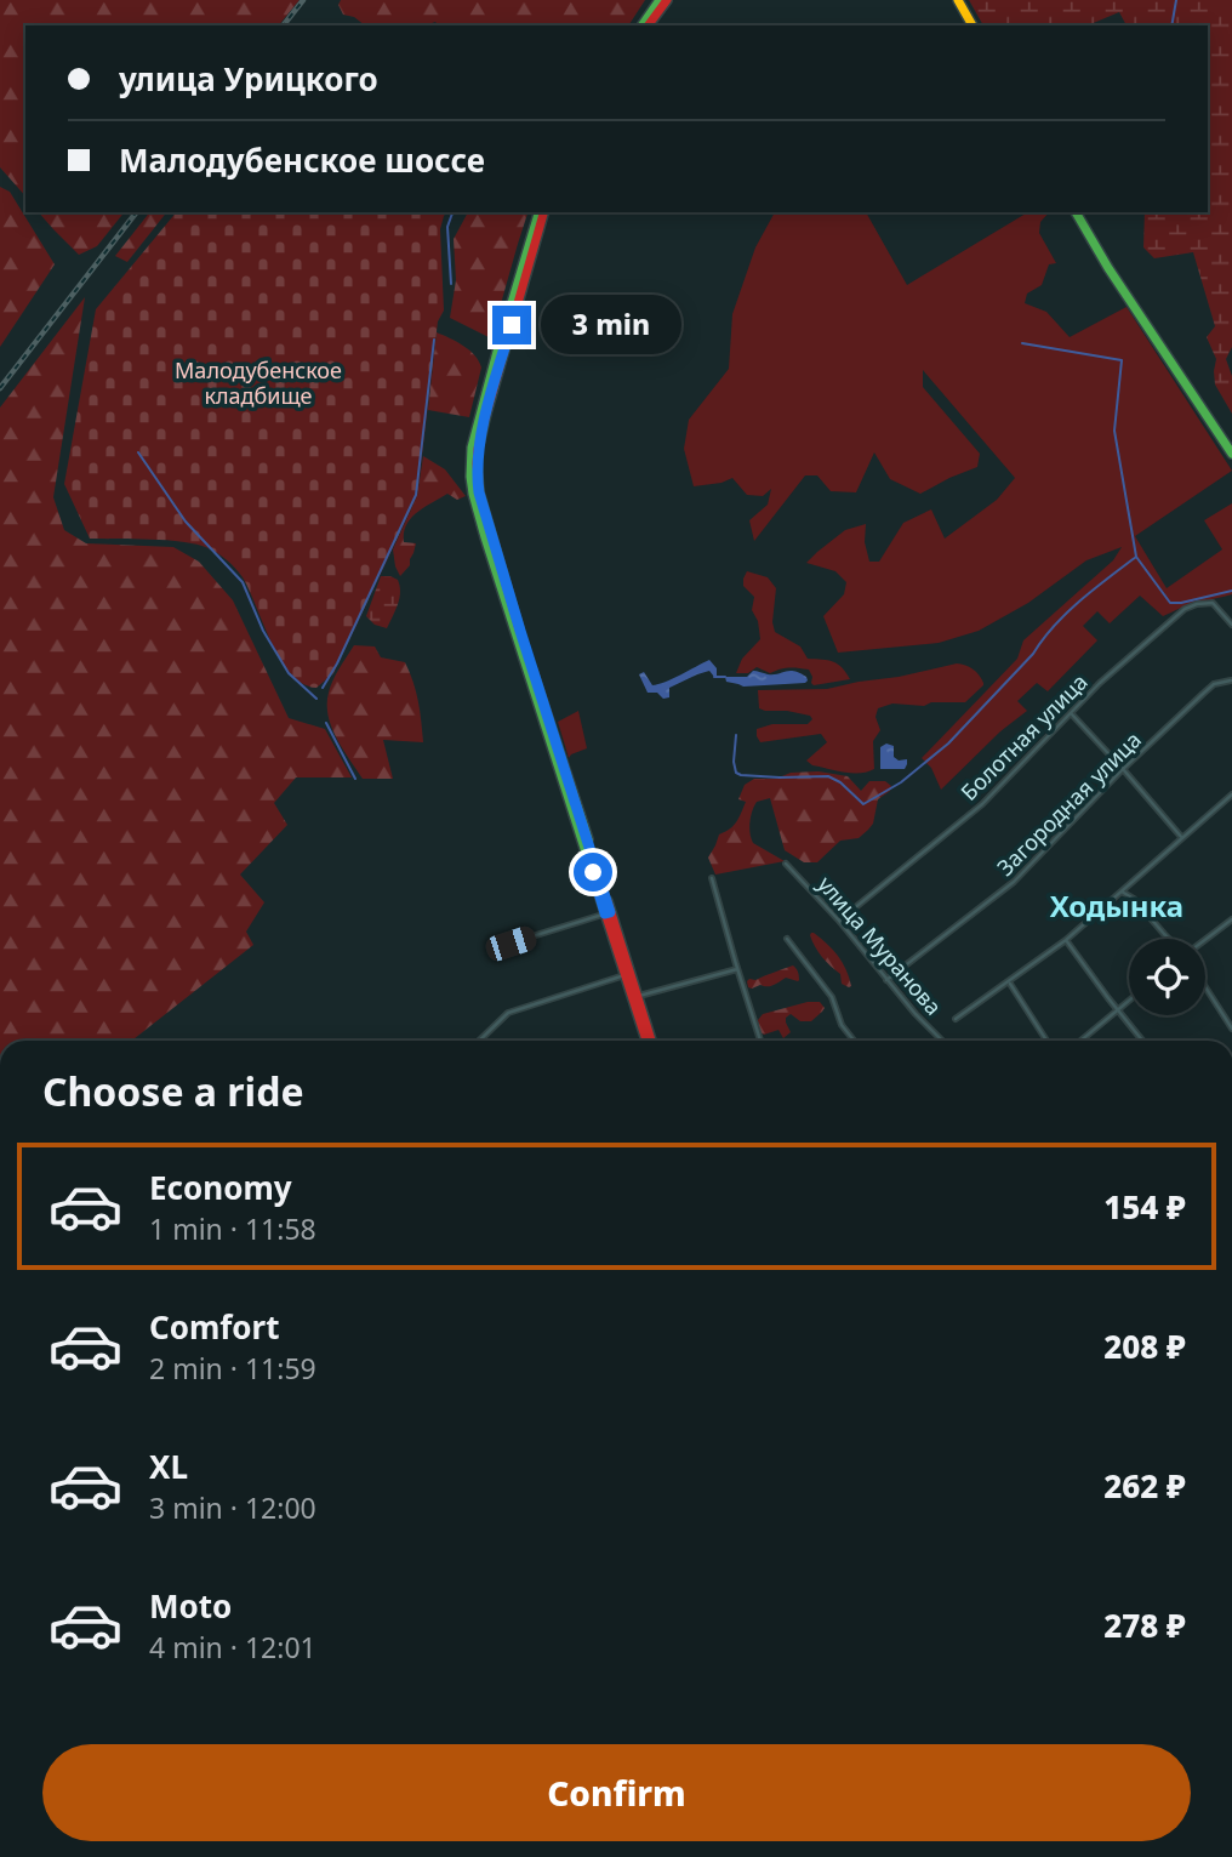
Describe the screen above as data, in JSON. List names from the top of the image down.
{
  "streets": {
    "street": ["Болотная улица", "Загородная улица", "улица Муранова"]
  },
  "crossings": [
    ["Болотная улица", "улица Муранова"],
    ["Загородная улица", "улица Муранова"]
  ],
  "districts": ["Ходынка"],
  "parks": ["Малодубенское кладбище"],
  "page": {
    "banner": ["улица Урицкого", "Малодубенское шоссе"],
    "bubble": "3 min",
    "heading": "Choose a ride",
    "list": [
      {
        "name": "Economy",
        "note": "1 min · 11:58",
        "value": "154 ₽"
      },
      {
        "name": "Comfort",
        "note": "2 min · 11:59",
        "value": "208 ₽"
      },
      {
        "name": "XL",
        "note": "3 min · 12:00",
        "value": "262 ₽"
      },
      {
        "name": "Moto",
        "note": "4 min · 12:01",
        "value": "278 ₽"
      }
    ],
    "buttons": "Confirm"
  }
}
